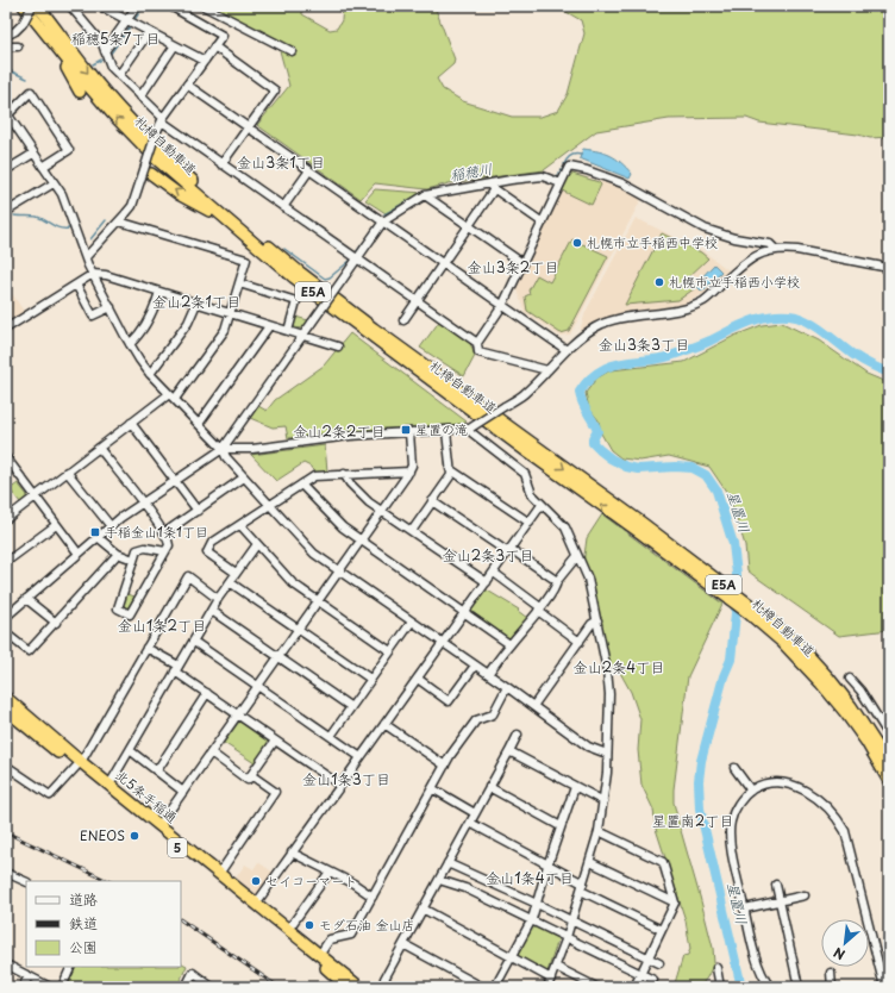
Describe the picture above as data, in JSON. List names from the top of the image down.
{
  "streets": {
    "highway": [
      "札樽自動車道",
      "E5A",
      "北5条手稲通",
      "5"
    ]
  },
  "districts": [
    "稲穂5条7丁目",
    "金山3条1丁目",
    "金山3条2丁目",
    "金山2条1丁目",
    "金山3条3丁目",
    "金山2条2丁目",
    "金山2条3丁目",
    "金山1条2丁目",
    "金山2条4丁目",
    "金山1条3丁目",
    "星置南2丁目",
    "金山1条4丁目"
  ],
  "water": ["稲穂川", "星置川"],
  "places": {
    "other": [
      "札幌市立手稲西中学校",
      "札幌市立手稲西小学校",
      "ENEOS",
      "セイコーマート",
      "モダ石油 金山店"
    ],
    "transit": ["星置の滝", "手稲金山1条1丁目"]
  },
  "legend": ["道路", "鉄道", "公園"],
  "north": "bottom left"
}
